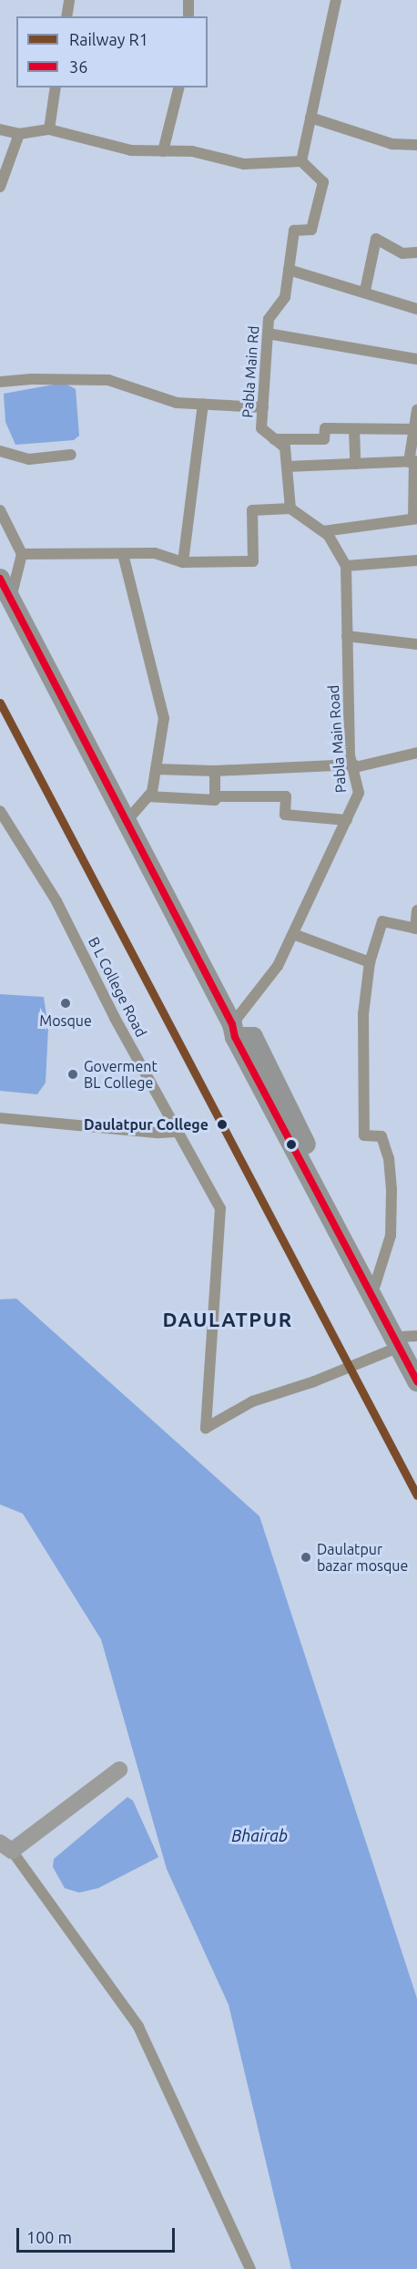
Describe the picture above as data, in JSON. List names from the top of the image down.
{
  "streets": {
    "street": ["Pabla Main Rd", "Pabla Main Road", "B L College Road"]
  },
  "districts": ["DAULATPUR"],
  "water": ["Bhairab"],
  "places": [
    "Mosque",
    "Goverment BL College",
    "Daulatpur College",
    "Daulatpur bazar mosque"
  ],
  "lines": ["transit line 36", "rail line R1"],
  "legend": ["Railway R1", "36"],
  "scale_bar": "100 m"
}
